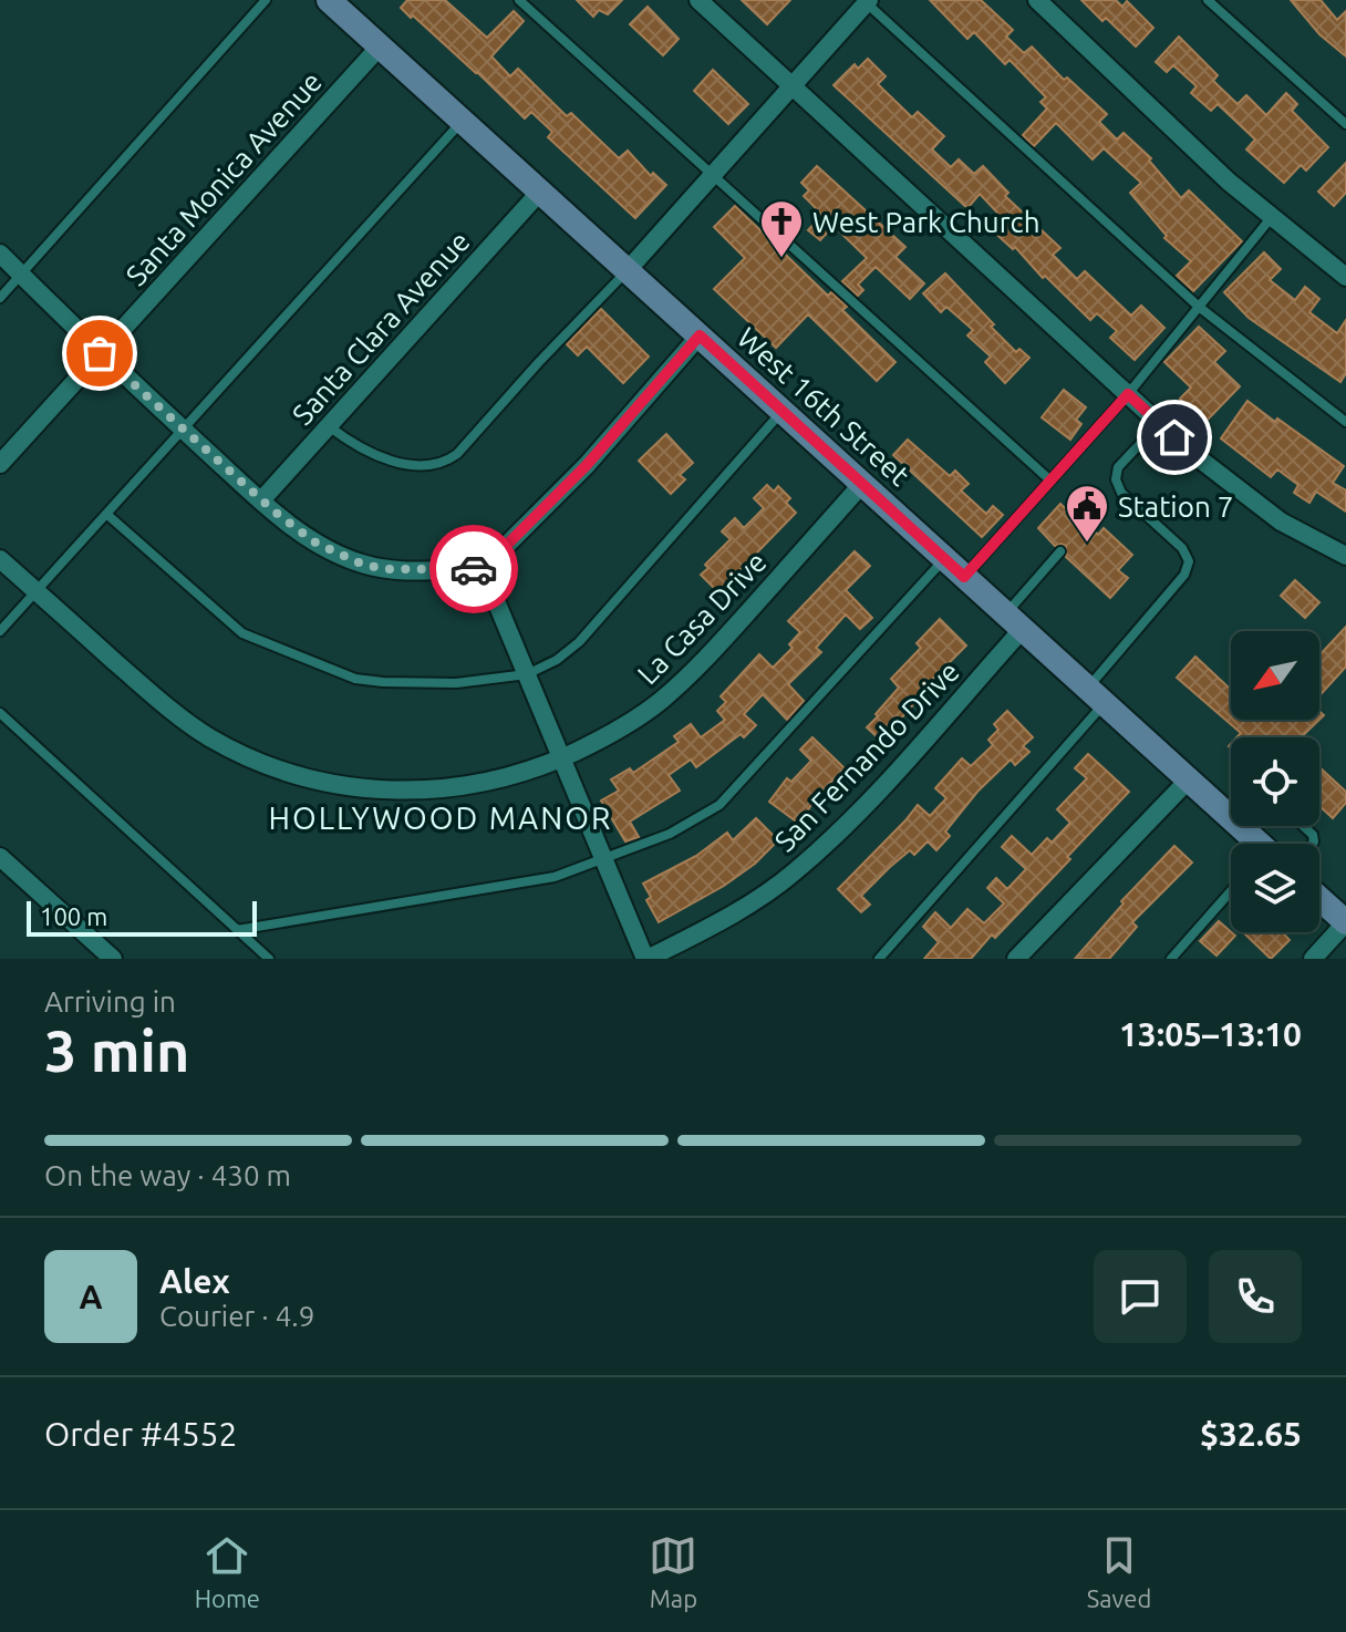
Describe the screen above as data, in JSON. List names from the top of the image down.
{
  "streets": {
    "main road": ["West 16th Street"],
    "street": [
      "Santa Monica Avenue",
      "Santa Clara Avenue",
      "La Casa Drive",
      "San Fernando Drive"
    ]
  },
  "crossings": [
    ["Santa Monica Avenue", "West 16th Street"],
    ["Santa Clara Avenue", "West 16th Street"],
    ["West 16th Street", "La Casa Drive"],
    ["West 16th Street", "San Fernando Drive"]
  ],
  "districts": ["HOLLYWOOD MANOR"],
  "places": {
    "church": ["West Park Church"],
    "public building": ["Station 7"]
  },
  "scale_bar": "100 m",
  "north": "bottom left",
  "page": {
    "scale": "100 m",
    "heading": ["3 min", "Arriving in", "13:05–13:10"],
    "panel": [
      "Alex",
      "Courier · 4.9",
      "Order #4552",
      "$32.65"
    ],
    "bar": "On the way · 430 m",
    "round": "A",
    "tabs": ["Home", "Map", "Saved"]
  }
}
